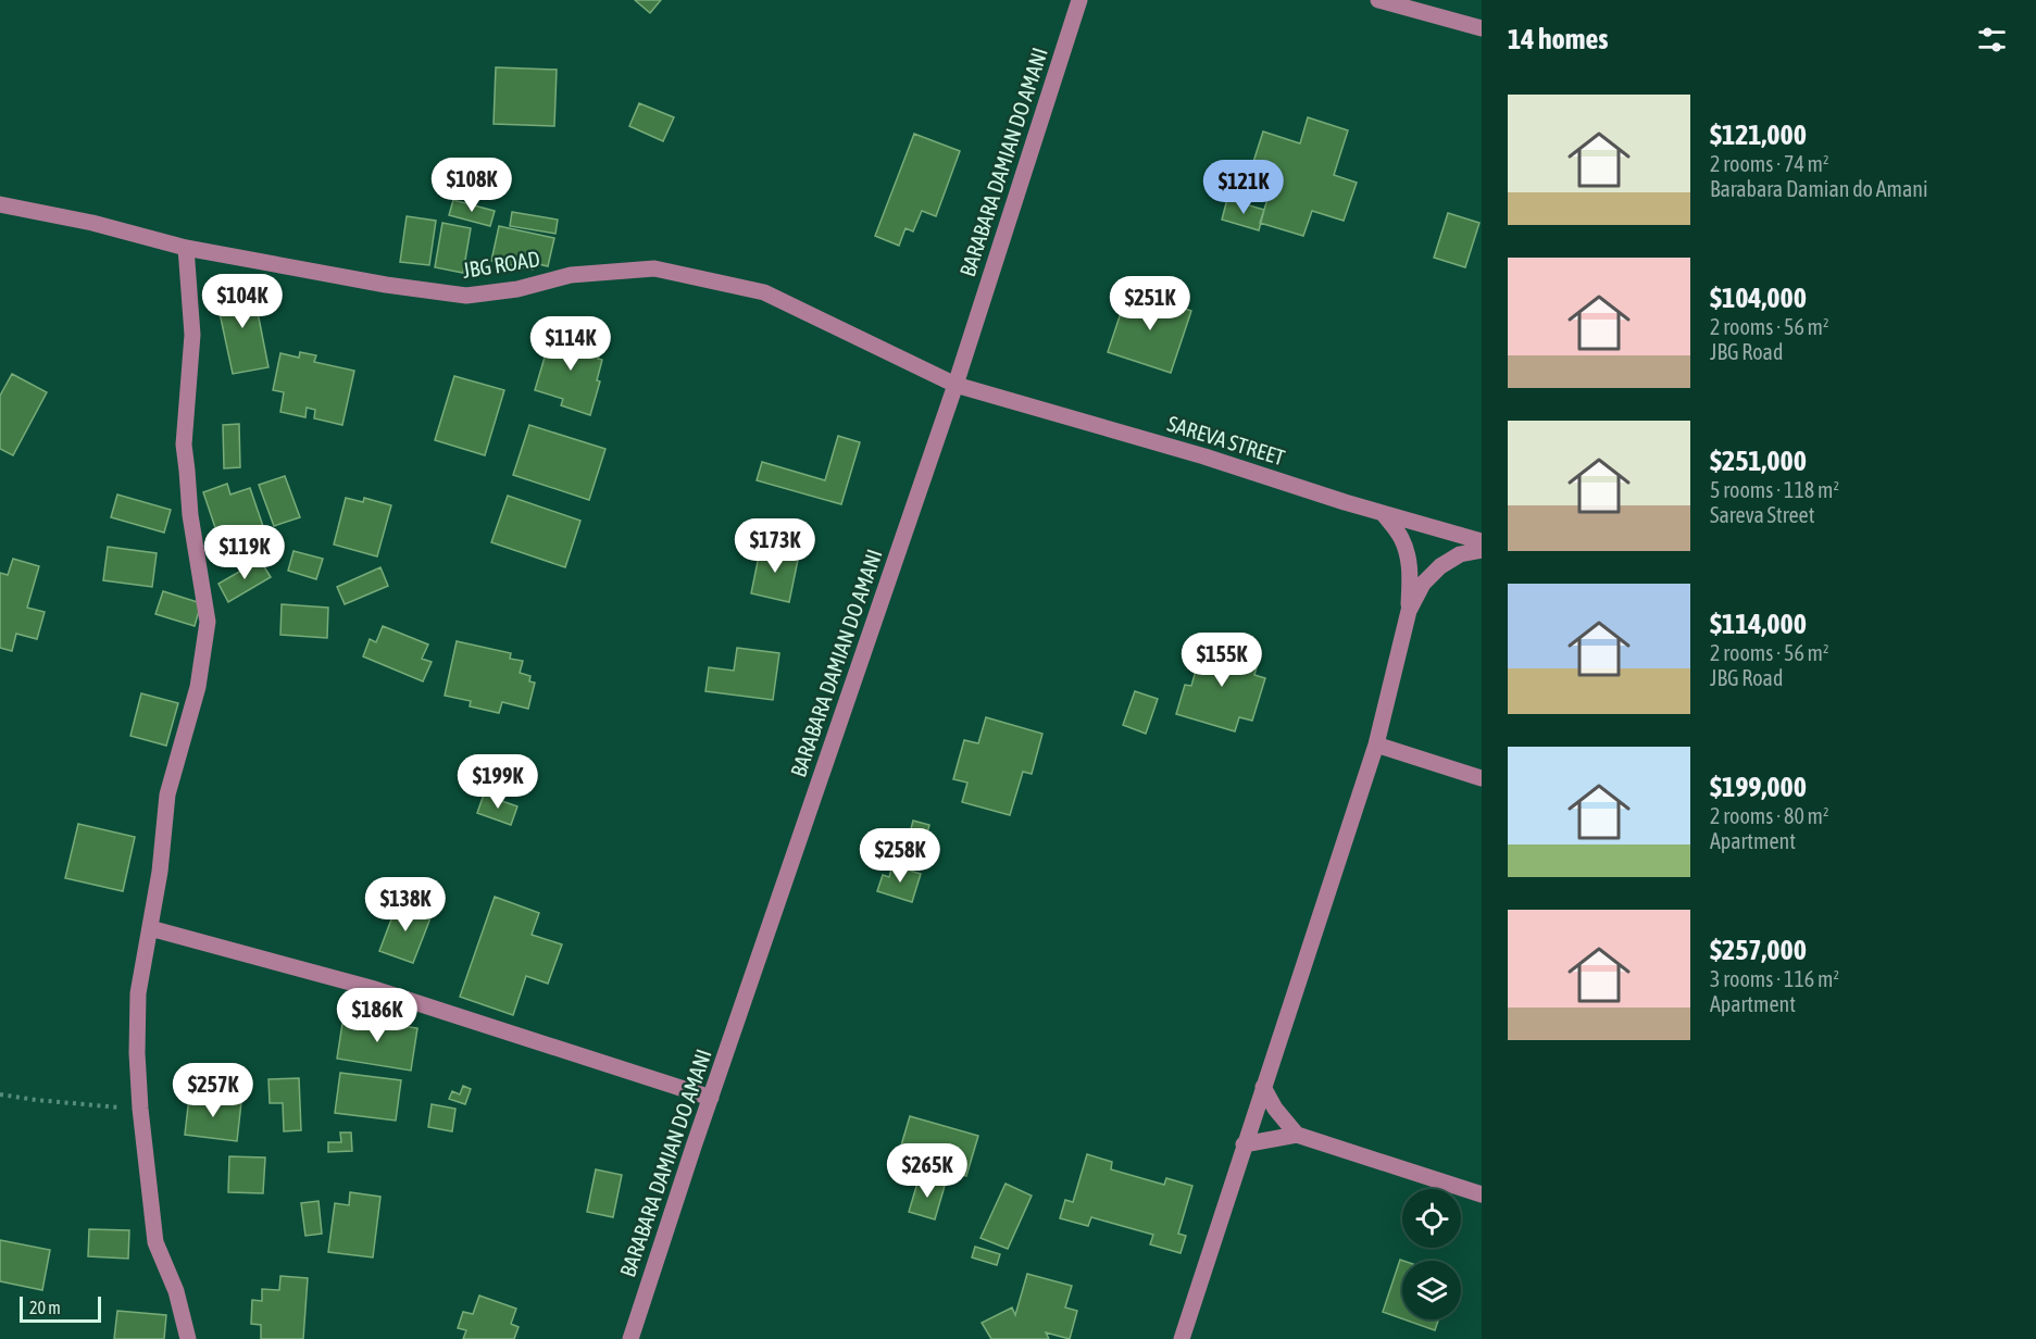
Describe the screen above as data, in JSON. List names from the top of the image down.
{
  "streets": {
    "street": ["BARABARA DAMIAN DO AMANI", "JBG ROAD", "SAREVA STREET"]
  },
  "crossings": [
    ["BARABARA DAMIAN DO AMANI", "JBG ROAD"],
    ["BARABARA DAMIAN DO AMANI", "SAREVA STREET"],
    ["JBG ROAD", "SAREVA STREET"]
  ],
  "scale_bar": "20 m",
  "page": {
    "heading": "14 homes",
    "list": [
      {
        "name": "$121,000",
        "note": "2 rooms · 74 m² · Barabara Damian do Amani"
      },
      {
        "name": "$104,000",
        "note": "2 rooms · 56 m² · JBG Road"
      },
      {
        "name": "$251,000",
        "note": "5 rooms · 118 m² · Sareva Street"
      },
      {
        "name": "$114,000",
        "note": "2 rooms · 56 m² · JBG Road"
      },
      {
        "name": "$199,000",
        "note": "2 rooms · 80 m² · Apartment"
      },
      {
        "name": "$257,000",
        "note": "3 rooms · 116 m² · Apartment"
      }
    ],
    "price": [
      "$108K",
      "$121K",
      "$104K",
      "$251K",
      "$114K",
      "$173K",
      "$119K",
      "$155K",
      "$199K",
      "$258K",
      "$138K",
      "$186K",
      "$257K",
      "$265K"
    ],
    "scale": "20 m"
  }
}
